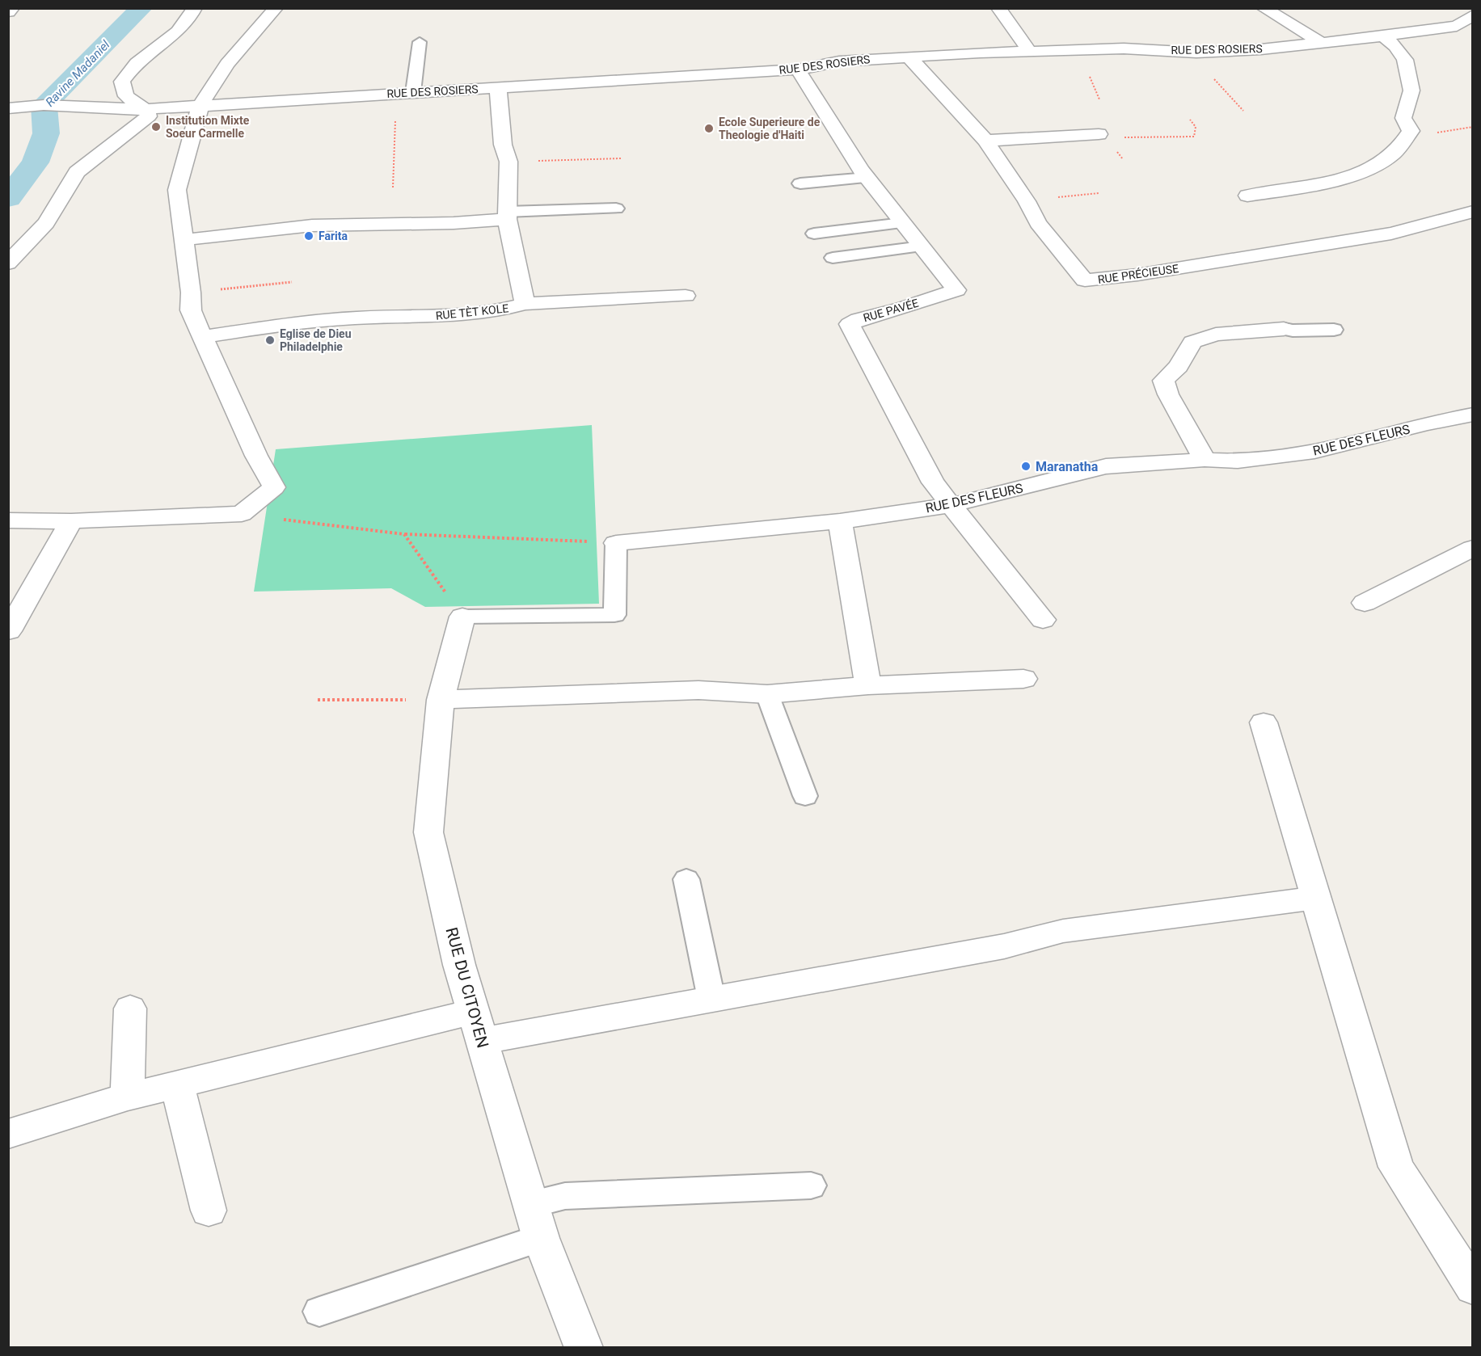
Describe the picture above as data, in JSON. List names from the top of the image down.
{
  "streets": {
    "street": [
      "RUE DES ROSIERS",
      "RUE PRÉCIEUSE",
      "RUE PAVÉE",
      "RUE TÈT KOLE",
      "RUE DES FLEURS",
      "RUE DU CITOYEN"
    ]
  },
  "crossings": [
    ["RUE DES ROSIERS", "RUE PRÉCIEUSE"],
    ["RUE DES ROSIERS", "RUE PAVÉE"],
    ["RUE DES ROSIERS", "RUE TÈT KOLE"],
    ["RUE PAVÉE", "RUE DES FLEURS"]
  ],
  "water": ["Ravine Madaniel"],
  "places": [
    "Institution Mixte Soeur Carmelle",
    "Ecole Superieure de Theologie d'Haiti",
    "Farita",
    "Eglise de Dieu Philadelphie",
    "Maranatha"
  ]
}
